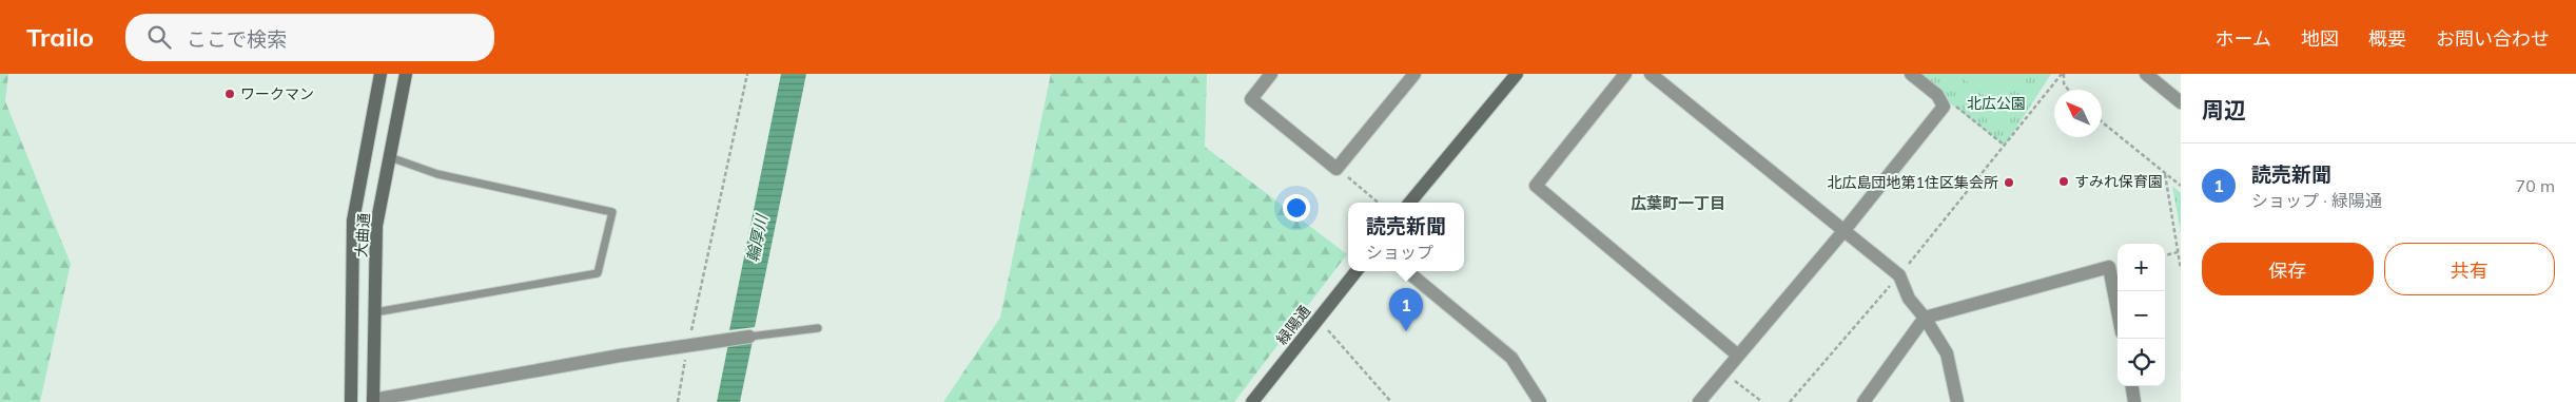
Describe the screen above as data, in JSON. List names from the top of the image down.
{
  "streets": {
    "main road": ["大曲通", "緑陽通"]
  },
  "districts": ["広葉町一丁目"],
  "water": ["輪厚川"],
  "parks": ["北広公園"],
  "places": ["ワークマン", "すみれ保育園", "北広島団地第1住区集会所"],
  "north": "top left",
  "page": {
    "header": "Trailo",
    "search": "ここで検索",
    "nav": [
      "ホーム",
      "地図",
      "概要",
      "お問い合わせ"
    ],
    "heading": "周辺",
    "list": [
      {
        "mark": "1",
        "name": "読売新聞",
        "note": "ショップ · 緑陽通",
        "value": "70 m"
      }
    ],
    "popup": ["読売新聞", "ショップ"],
    "buttons": ["保存", "共有"],
    "map_buttons": ["+", "−"],
    "pins": "1"
  }
}
